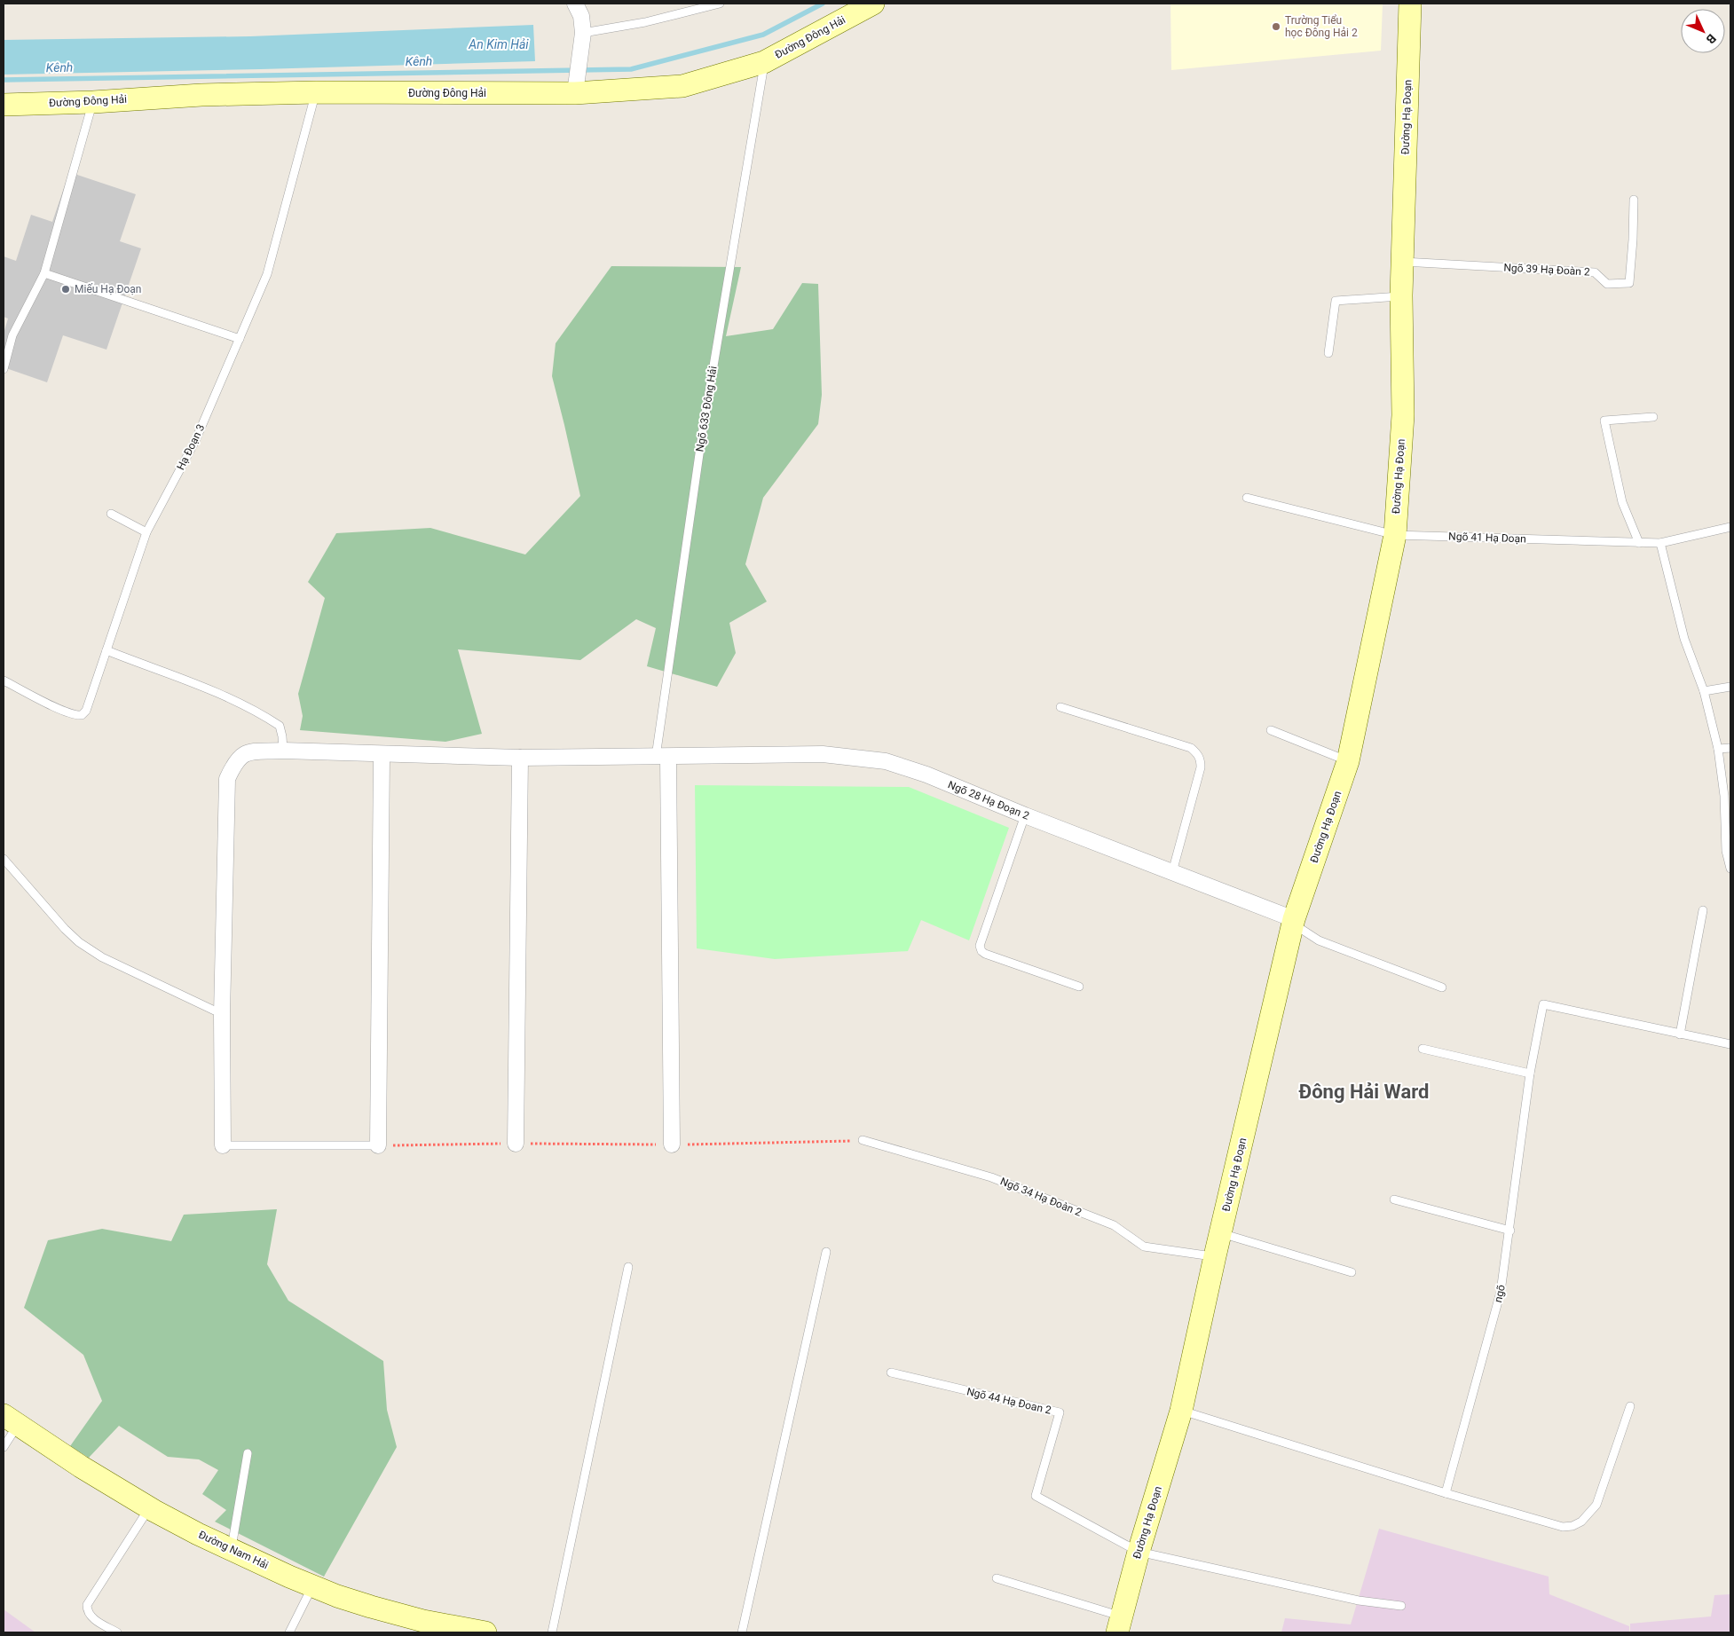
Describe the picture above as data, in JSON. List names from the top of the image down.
{
  "streets": {
    "street": [
      "Đường Đông Hải",
      "Đường Hạ Đoạn",
      "Ngõ 28 Hạ Đoạn 2",
      "Đường Nam Hải"
    ],
    "lane": [
      "Ngõ 39 Hạ Đoàn 2",
      "Ngõ 633 Đông Hải",
      "Hạ Đoạn 3",
      "Ngõ 41 Hạ Doạn",
      "Ngõ 34 Hạ Đoàn 2",
      "ngõ",
      "Ngõ 44 Hạ Đoan 2"
    ]
  },
  "crossings": [
    ["Đường Đông Hải", "Ngõ 633 Đông Hải"],
    ["Đường Đông Hải", "Hạ Đoạn 3"],
    ["Đường Hạ Đoạn", "Ngõ 39 Hạ Đoàn 2"],
    ["Đường Hạ Đoạn", "Ngõ 41 Hạ Doạn"],
    ["Đường Hạ Đoạn", "Ngõ 28 Hạ Đoạn 2"],
    ["Đường Hạ Đoạn", "Ngõ 34 Hạ Đoàn 2"],
    ["Đường Hạ Đoạn", "Ngõ 44 Hạ Đoan 2"],
    ["Ngõ 633 Đông Hải", "Ngõ 28 Hạ Đoạn 2"]
  ],
  "districts": ["Đông Hải Ward"],
  "water": ["An Kim Hải", "Kênh"],
  "places": ["Trường Tiểu học Đông Hải 2", "Miếu Hạ Đoạn"],
  "north": "bottom right"
}
